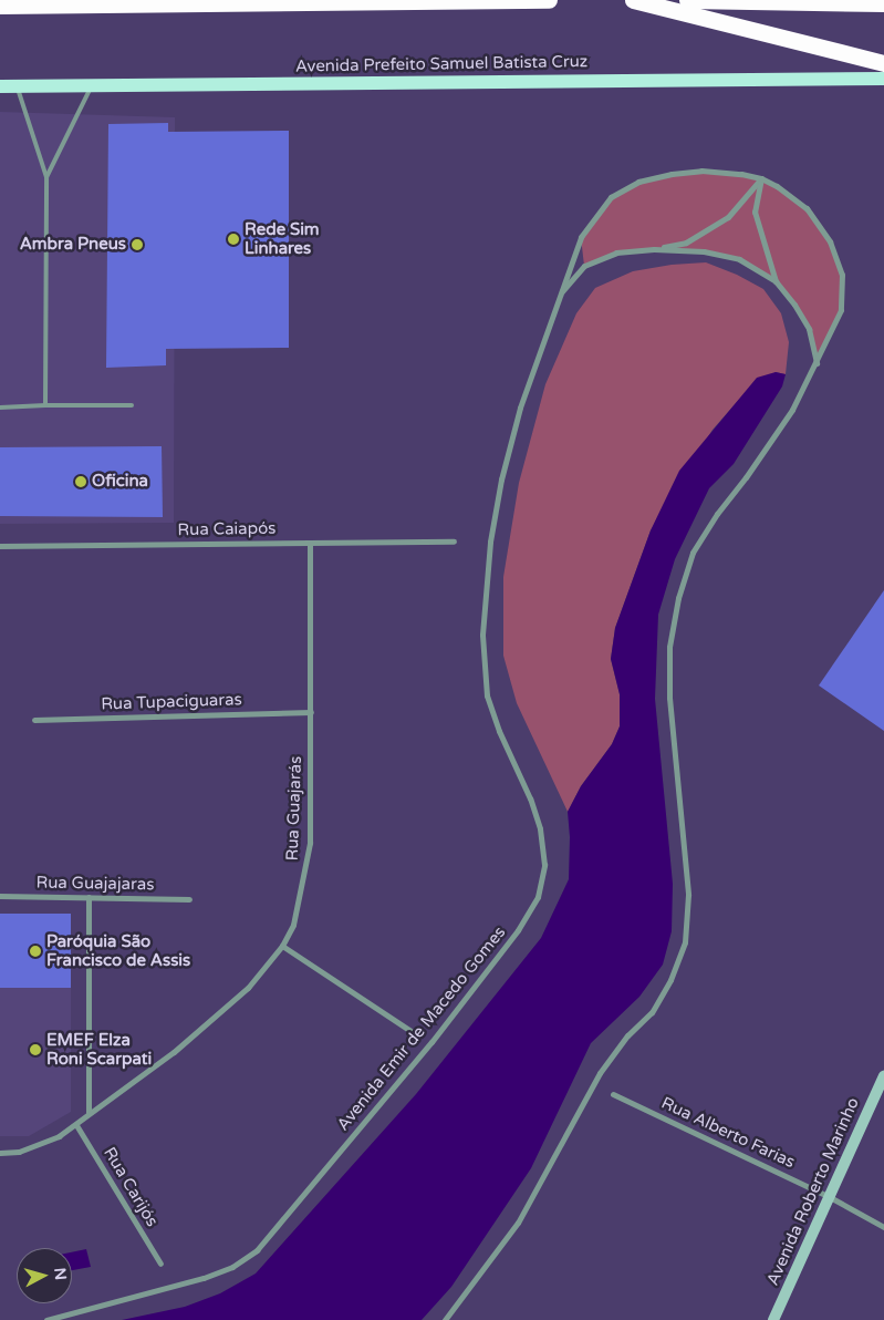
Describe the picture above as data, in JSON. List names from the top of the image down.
{
  "streets": {
    "main road": ["Avenida Prefeito Samuel Batista Cruz", "Avenida Roberto Marinho"],
    "street": [
      "Rua Caiapós",
      "Rua Tupaciguaras",
      "Rua Guajarás",
      "Rua Guajajaras",
      "Avenida Emir de Macedo Gomes",
      "Rua Alberto Farias",
      "Rua Carijós"
    ]
  },
  "crossings": [
    ["Rua Caiapós", "Rua Guajarás"],
    ["Rua Tupaciguaras", "Rua Guajarás"],
    ["Rua Guajarás", "Rua Carijós"],
    ["Rua Alberto Farias", "Avenida Roberto Marinho"]
  ],
  "places": [
    "Rede Sim Linhares",
    "Ambra Pneus",
    "Oficina",
    "Paróquia São Francisco de Assis",
    "EMEF Elza Roni Scarpati"
  ],
  "north": "right"
}
